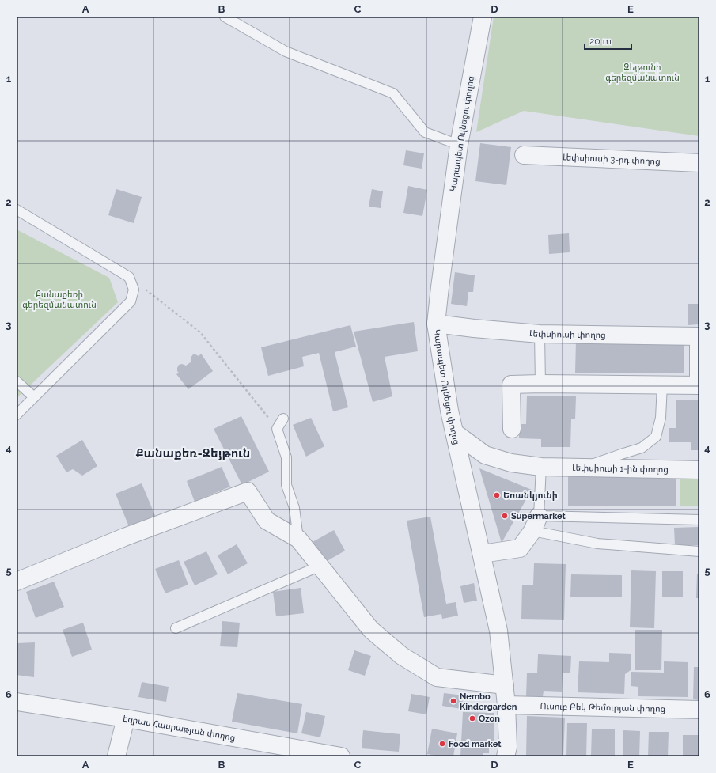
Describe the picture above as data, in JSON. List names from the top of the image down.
{
  "streets": {
    "street": [
      "Կարապետ Ուլնեցու փողոց",
      "Լեփսիուսի 3-րդ փողոց",
      "Լեփսիուսի փողոց",
      "Լեփսիուսի 1-ին փողոց",
      "Ուսուբ Բեկ Թեմուրյան փողոց",
      "Էզրաս Հասրաթյան փողոց"
    ]
  },
  "crossings": [
    ["Կարապետ Ուլնեցու փողոց", "Լեփսիուսի փողոց"],
    ["Կարապետ Ուլնեցու փողոց", "Լեփսիուսի 1-ին փողոց"],
    ["Կարապետ Ուլնեցու փողոց", "Ուսուբ Բեկ Թեմուրյան փողոց"]
  ],
  "districts": ["Քանաքեռ-Զեյթուն"],
  "parks": ["Զեյթունի գերեզմանատուն", "Քանաքեռի գերեզմանատուն"],
  "places": [
    "Եռանկյունի",
    "Supermarket",
    "Nembo Kindergarden",
    "Ozon",
    "Food market"
  ],
  "scale_bar": "20 m",
  "grid": {
    "columns": [
      "A",
      "B",
      "C",
      "D",
      "E"
    ],
    "rows": [
      "1",
      "2",
      "3",
      "4",
      "5",
      "6"
    ]
  }
}
